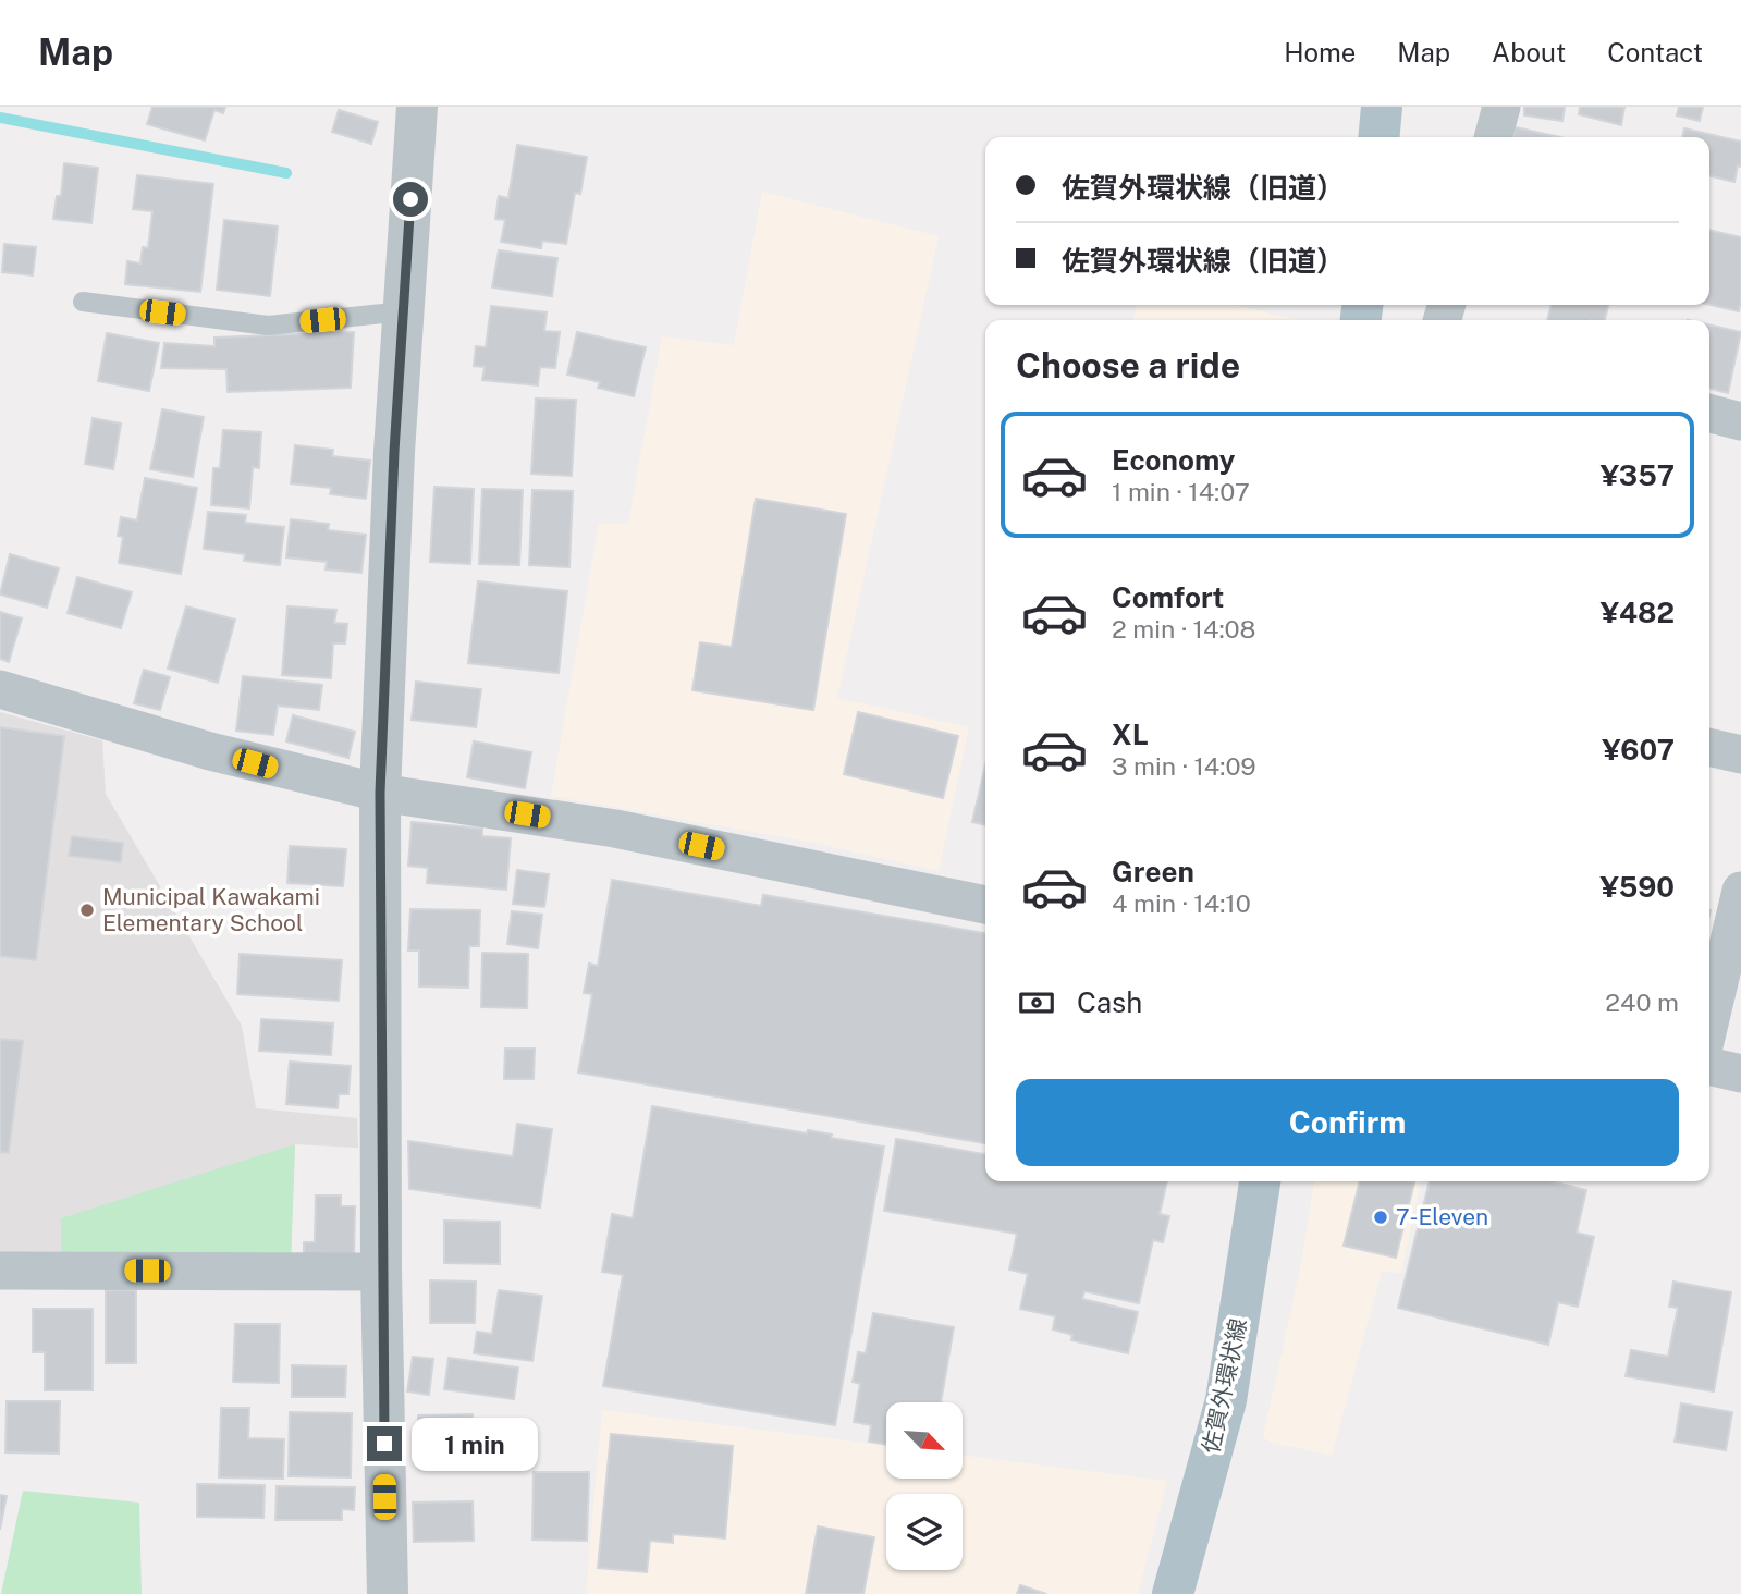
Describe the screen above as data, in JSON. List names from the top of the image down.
{
  "streets": {
    "main road": ["佐賀外環状線"]
  },
  "places": ["Municipal Kawakami Elementary School", "7-Eleven"],
  "north": "bottom right",
  "page": {
    "header": "Map",
    "nav": [
      "Home",
      "Map",
      "About",
      "Contact"
    ],
    "banner": ["佐賀外環状線（旧道）", "佐賀外環状線（旧道）"],
    "heading": "Choose a ride",
    "list": [
      {
        "name": "Economy",
        "note": "1 min · 14:07",
        "value": "¥357"
      },
      {
        "name": "Comfort",
        "note": "2 min · 14:08",
        "value": "¥482"
      },
      {
        "name": "XL",
        "note": "3 min · 14:09",
        "value": "¥607"
      },
      {
        "name": "Green",
        "note": "4 min · 14:10",
        "value": "¥590"
      }
    ],
    "pay": ["Cash", "240 m"],
    "buttons": "Confirm",
    "bubble": "1 min"
  }
}
